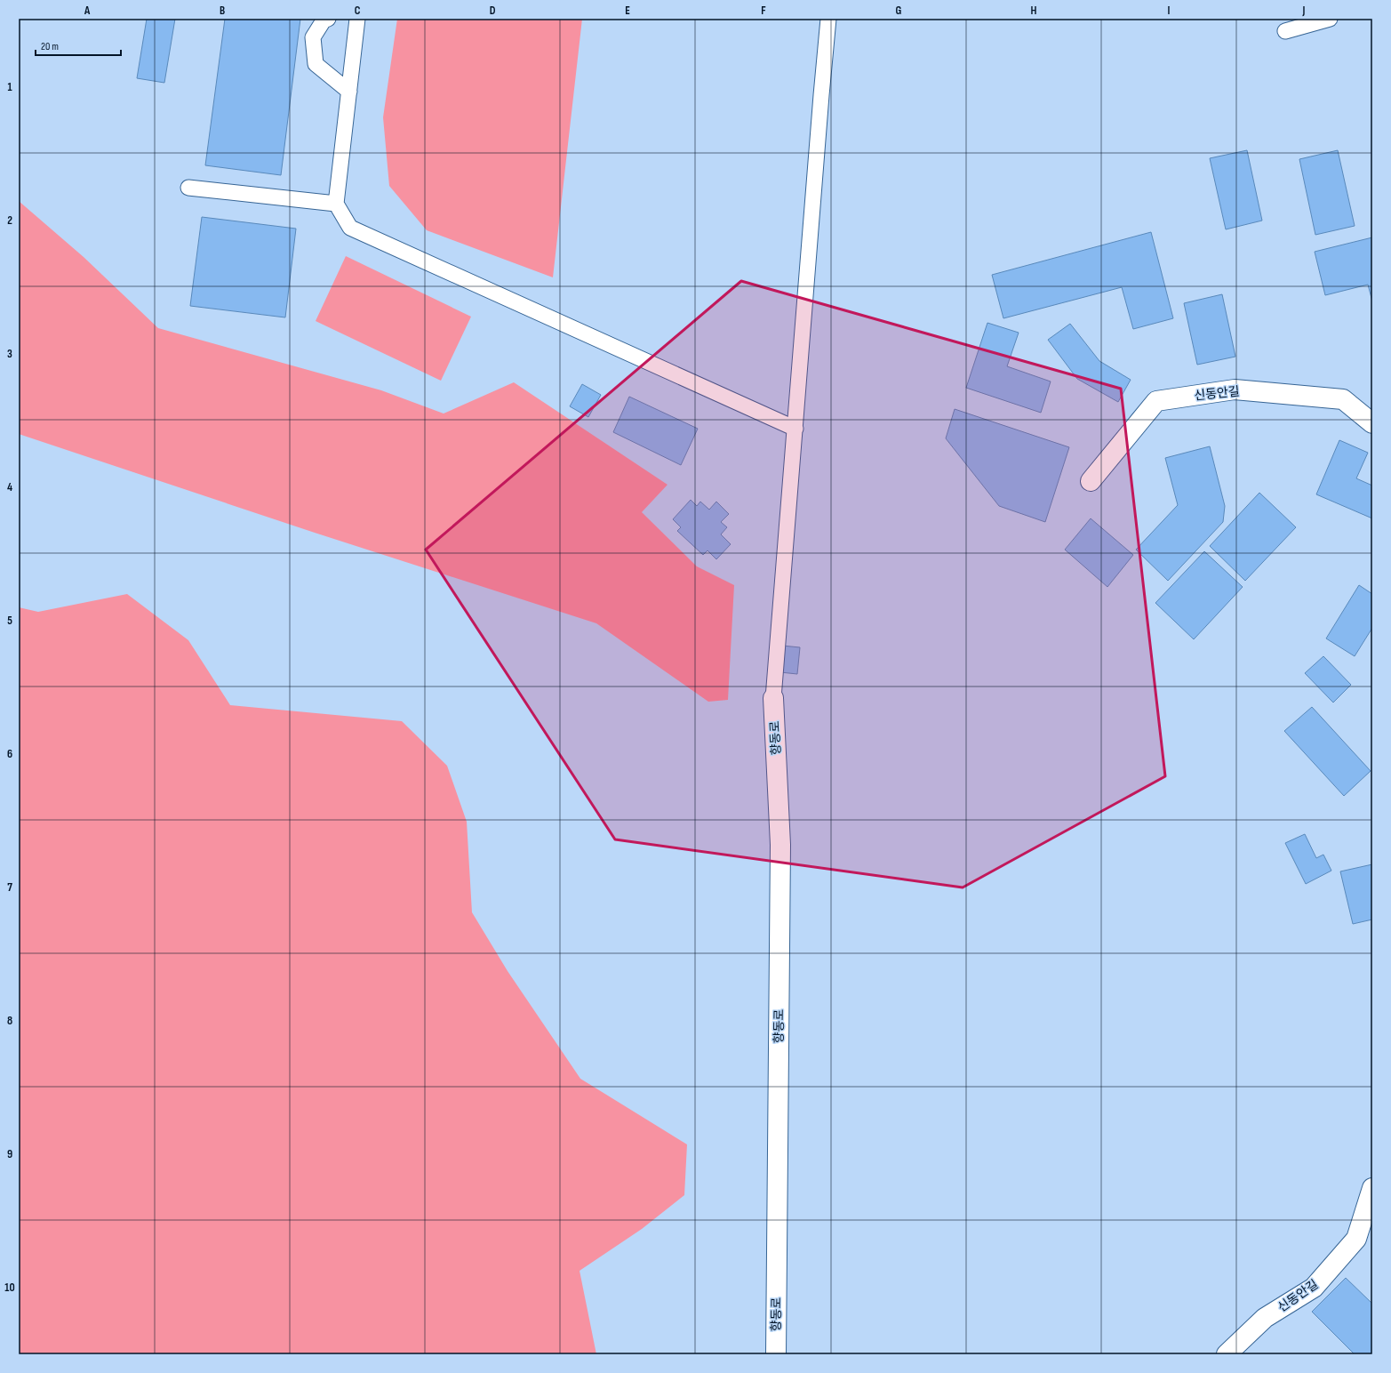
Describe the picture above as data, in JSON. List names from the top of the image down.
{
  "streets": {
    "street": ["신동안길", "향동로"]
  },
  "scale_bar": "20 m",
  "grid": {
    "columns": [
      "A",
      "B",
      "C",
      "D",
      "E",
      "F",
      "G",
      "H",
      "I",
      "J"
    ],
    "rows": [
      "1",
      "2",
      "3",
      "4",
      "5",
      "6",
      "7",
      "8",
      "9",
      "10"
    ]
  }
}
